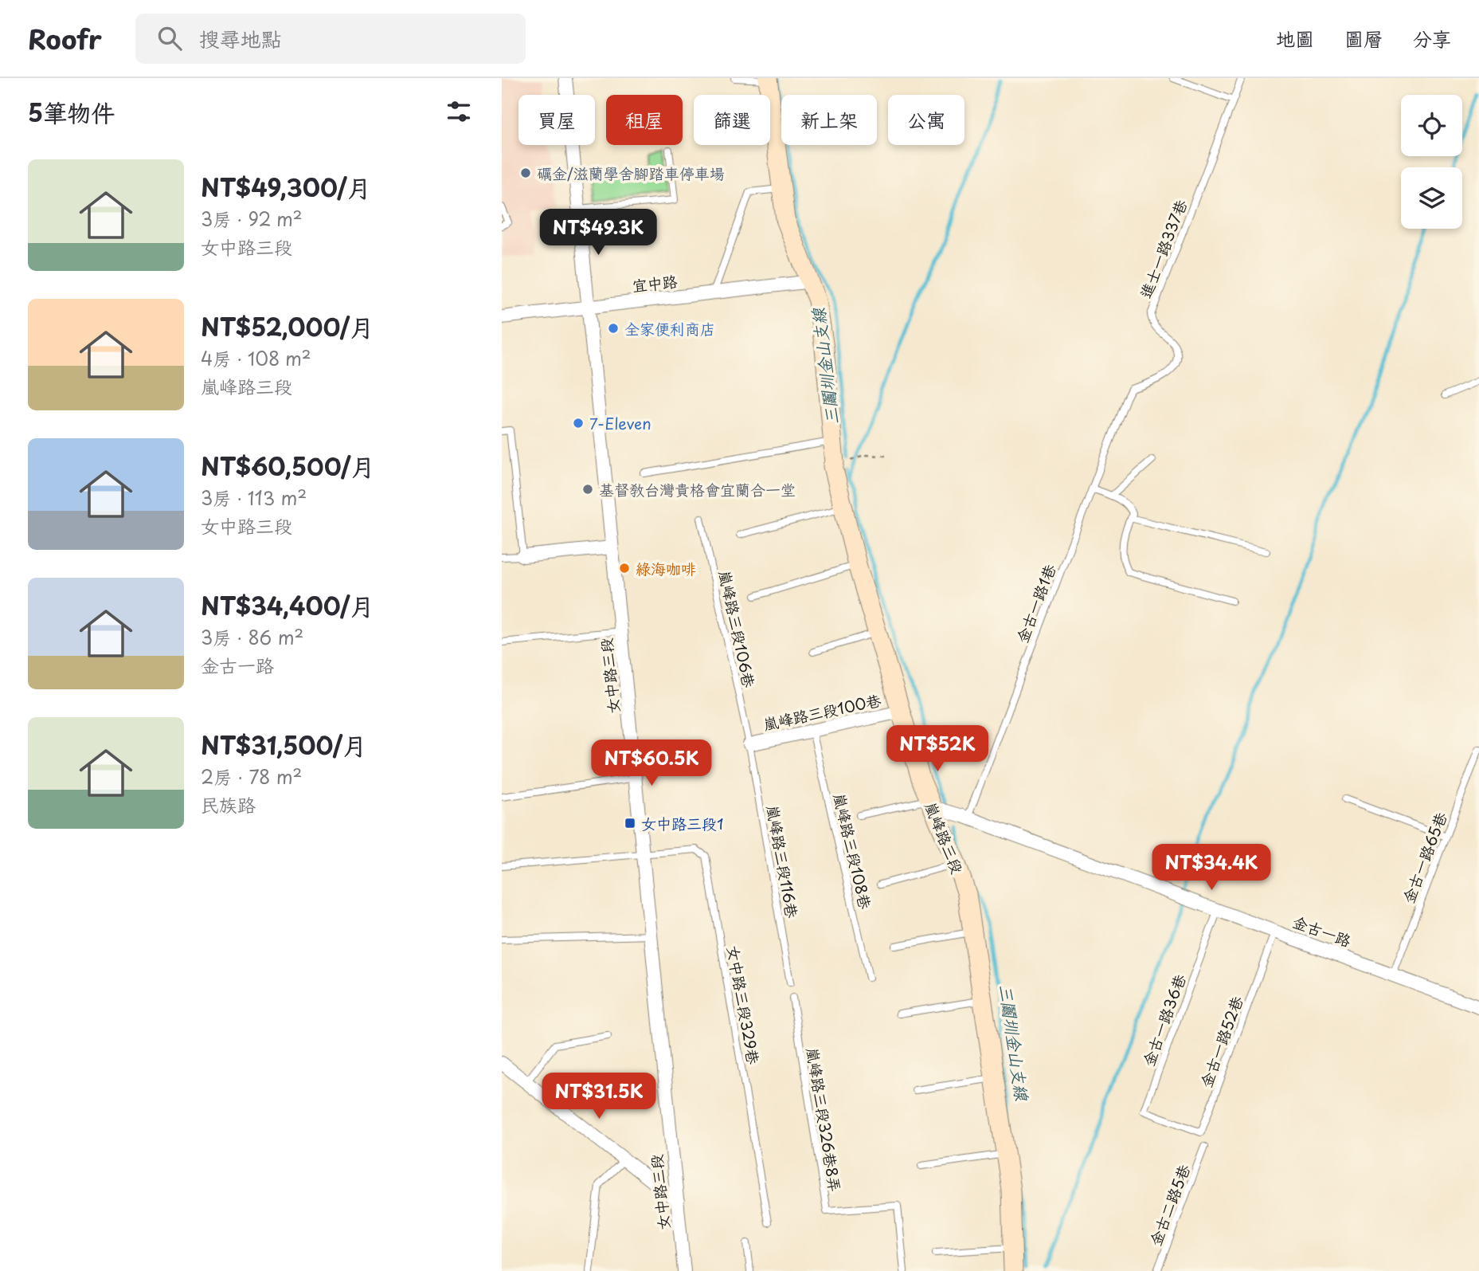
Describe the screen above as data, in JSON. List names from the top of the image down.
{
  "streets": {
    "street": [
      "宜中路",
      "女中路三段",
      "嵐峰路三段100巷",
      "嵐峰路三段",
      "金古一路"
    ],
    "lane": [
      "進士一路337巷",
      "金古一路1巷",
      "嵐峰路三段106巷",
      "嵐峰路三段108巷",
      "金古一路65巷",
      "嵐峰路三段116巷",
      "女中路三段329巷",
      "金古一路36巷",
      "金古一路52巷",
      "嵐峰路三段326巷8弄",
      "金古二路5巷"
    ]
  },
  "crossings": [
    ["進士一路337巷", "金古一路1巷"],
    ["宜中路", "女中路三段"],
    ["宜中路", "嵐峰路三段"],
    ["金古一路1巷", "金古一路"],
    ["嵐峰路三段106巷", "嵐峰路三段100巷"],
    ["嵐峰路三段106巷", "嵐峰路三段116巷"],
    ["女中路三段", "女中路三段329巷"],
    ["嵐峰路三段100巷", "嵐峰路三段"],
    ["嵐峰路三段100巷", "嵐峰路三段108巷"],
    ["嵐峰路三段100巷", "嵐峰路三段116巷"],
    ["嵐峰路三段", "金古一路"],
    ["金古一路65巷", "金古一路"],
    ["金古一路", "金古一路36巷"],
    ["金古一路", "金古一路52巷"],
    ["金古一路36巷", "金古一路52巷"]
  ],
  "water": ["三鬮圳金山支線"],
  "places": {
    "other": [
      "礪金/滋蘭學舍腳踏車停車場",
      "全家便利商店",
      "7-Eleven",
      "基督教台灣貴格會宜蘭合一堂",
      "綠海咖啡"
    ],
    "transit": ["女中路三段1"]
  },
  "page": {
    "header": "Roofr",
    "search": "搜尋地點",
    "nav": ["地圖", "圖層", "分享"],
    "heading": "5筆物件",
    "chip": [
      "買屋",
      "租屋",
      "篩選",
      "新上架",
      "公寓"
    ],
    "list": [
      {
        "name": "NT$49,300/月",
        "note": "3房 · 92 m² · 女中路三段"
      },
      {
        "name": "NT$52,000/月",
        "note": "4房 · 108 m² · 嵐峰路三段"
      },
      {
        "name": "NT$60,500/月",
        "note": "3房 · 113 m² · 女中路三段"
      },
      {
        "name": "NT$34,400/月",
        "note": "3房 · 86 m² · 金古一路"
      },
      {
        "name": "NT$31,500/月",
        "note": "2房 · 78 m² · 民族路"
      }
    ],
    "price": [
      "NT$49.3K",
      "NT$52K",
      "NT$60.5K",
      "NT$34.4K",
      "NT$31.5K"
    ]
  }
}
